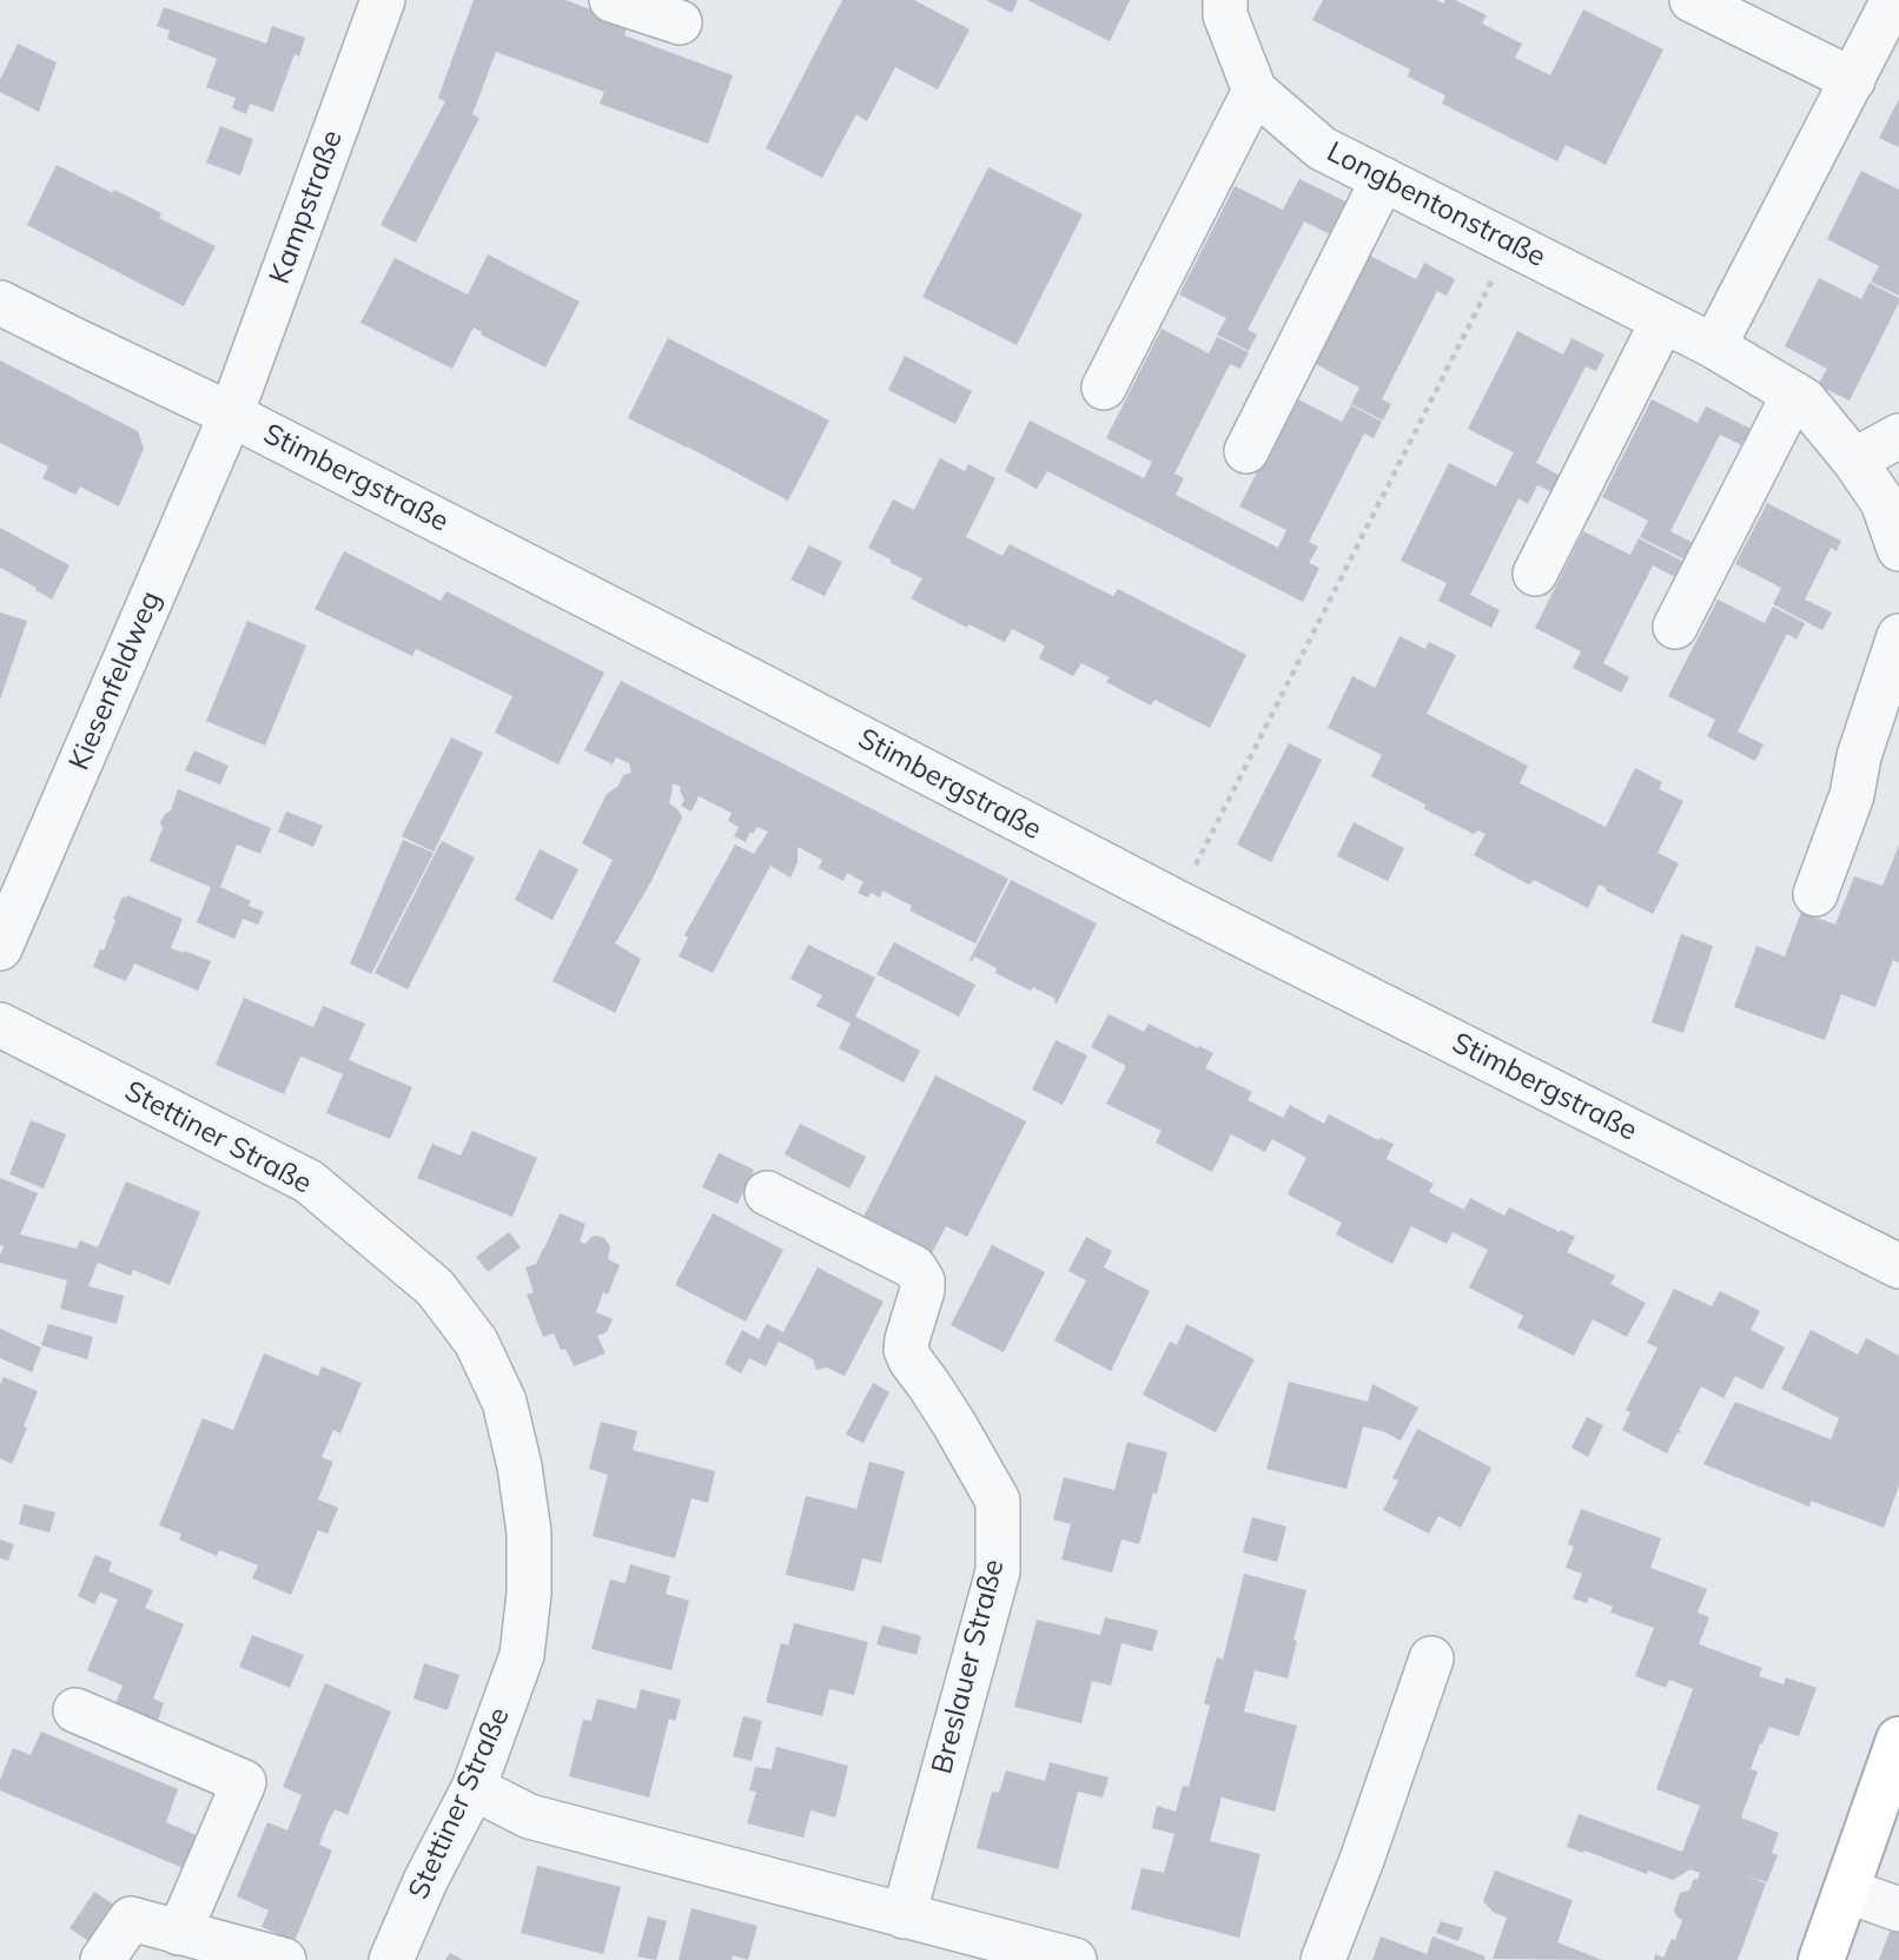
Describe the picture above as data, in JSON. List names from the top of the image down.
{
  "streets": {
    "street": [
      "Longbentonstraße",
      "Kampstraße",
      "Stimbergstraße",
      "Kiesenfeldweg",
      "Stettiner Straße",
      "Breslauer Straße"
    ]
  },
  "crossings": [
    ["Kampstraße", "Stimbergstraße"],
    ["Kampstraße", "Kiesenfeldweg"],
    ["Stimbergstraße", "Kiesenfeldweg"]
  ]
}
